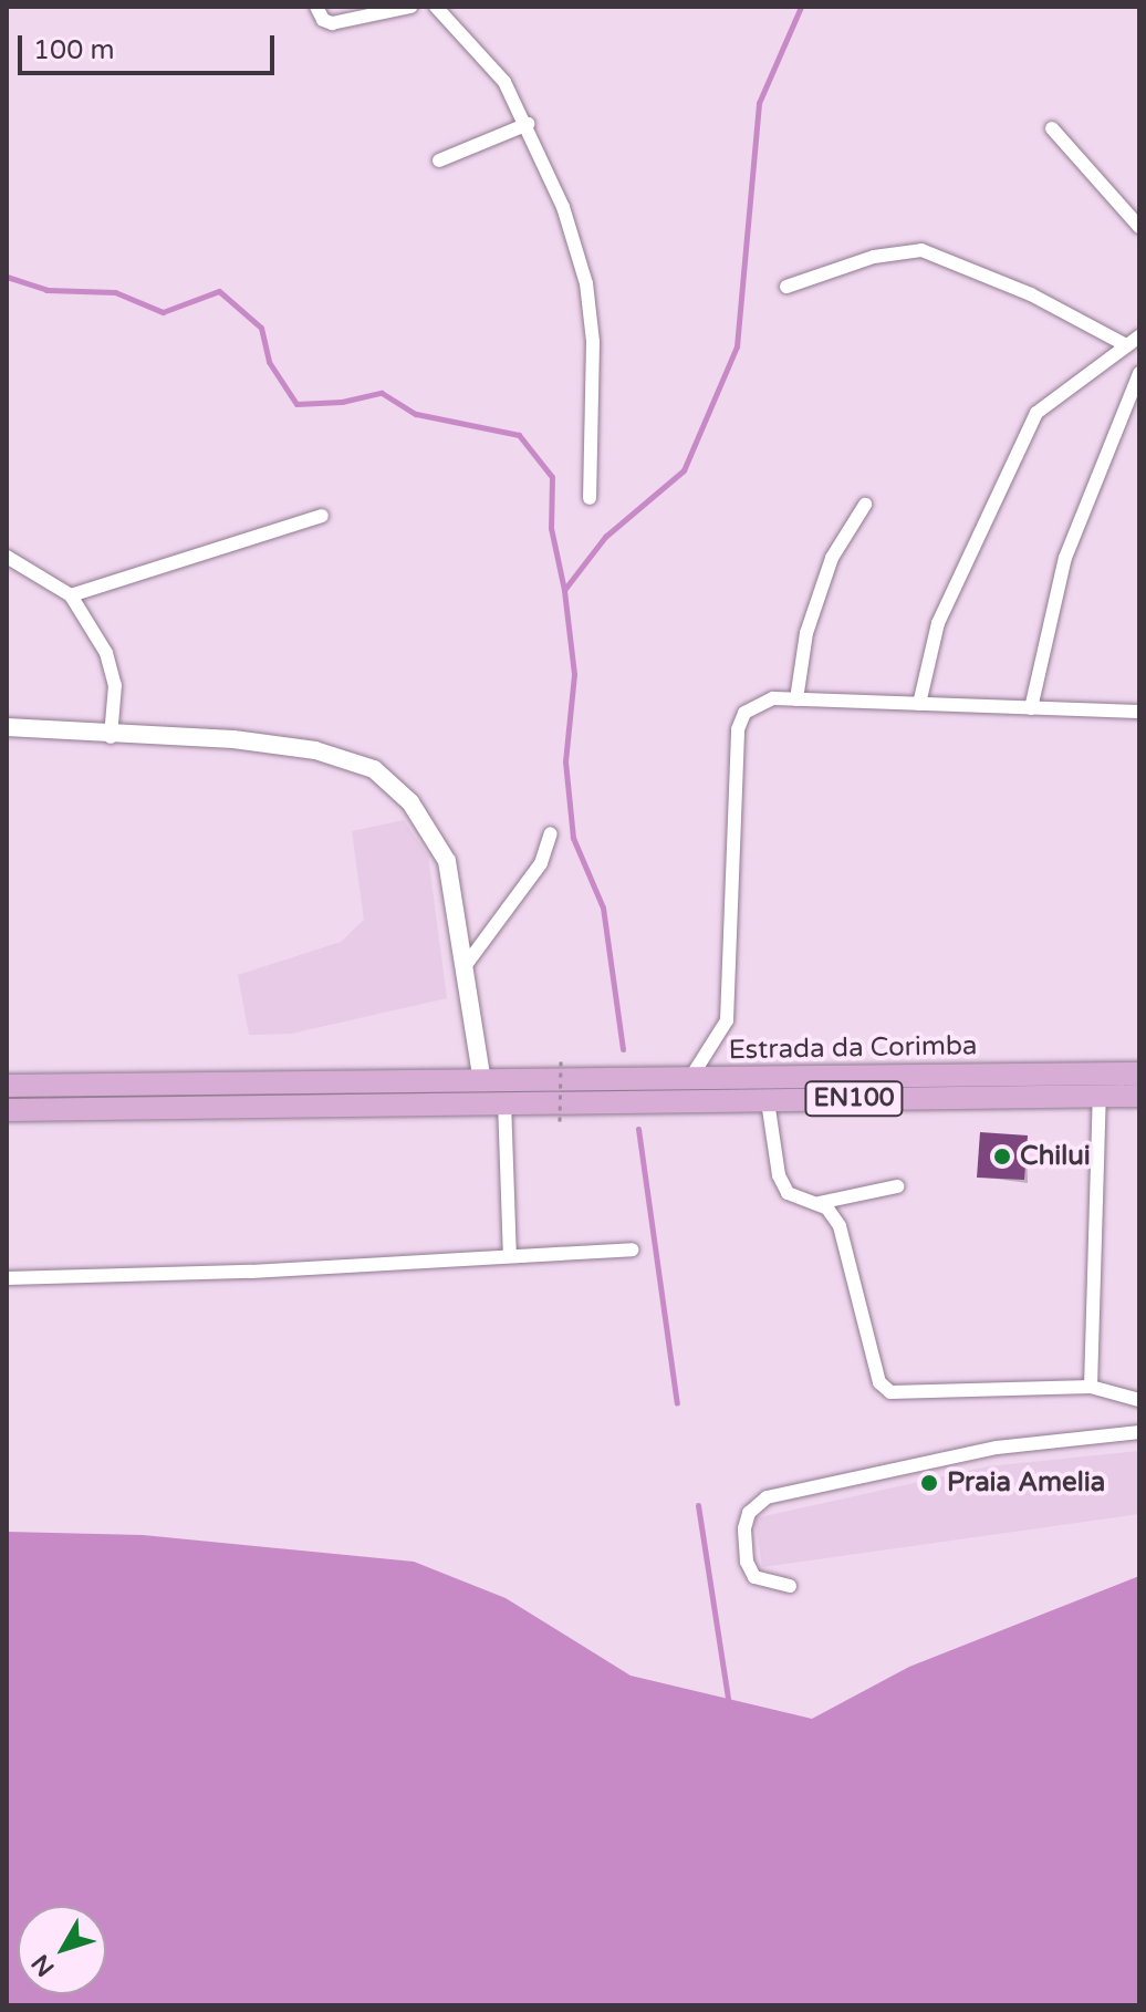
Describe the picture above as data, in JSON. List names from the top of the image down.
{
  "streets": {
    "main road": ["Estrada da Corimba", "EN100"]
  },
  "crossings": [
    ["Estrada da Corimba", "EN100"]
  ],
  "places": ["Chilui", "Praia Amelia"],
  "scale_bar": "100 m",
  "north": "bottom left"
}
